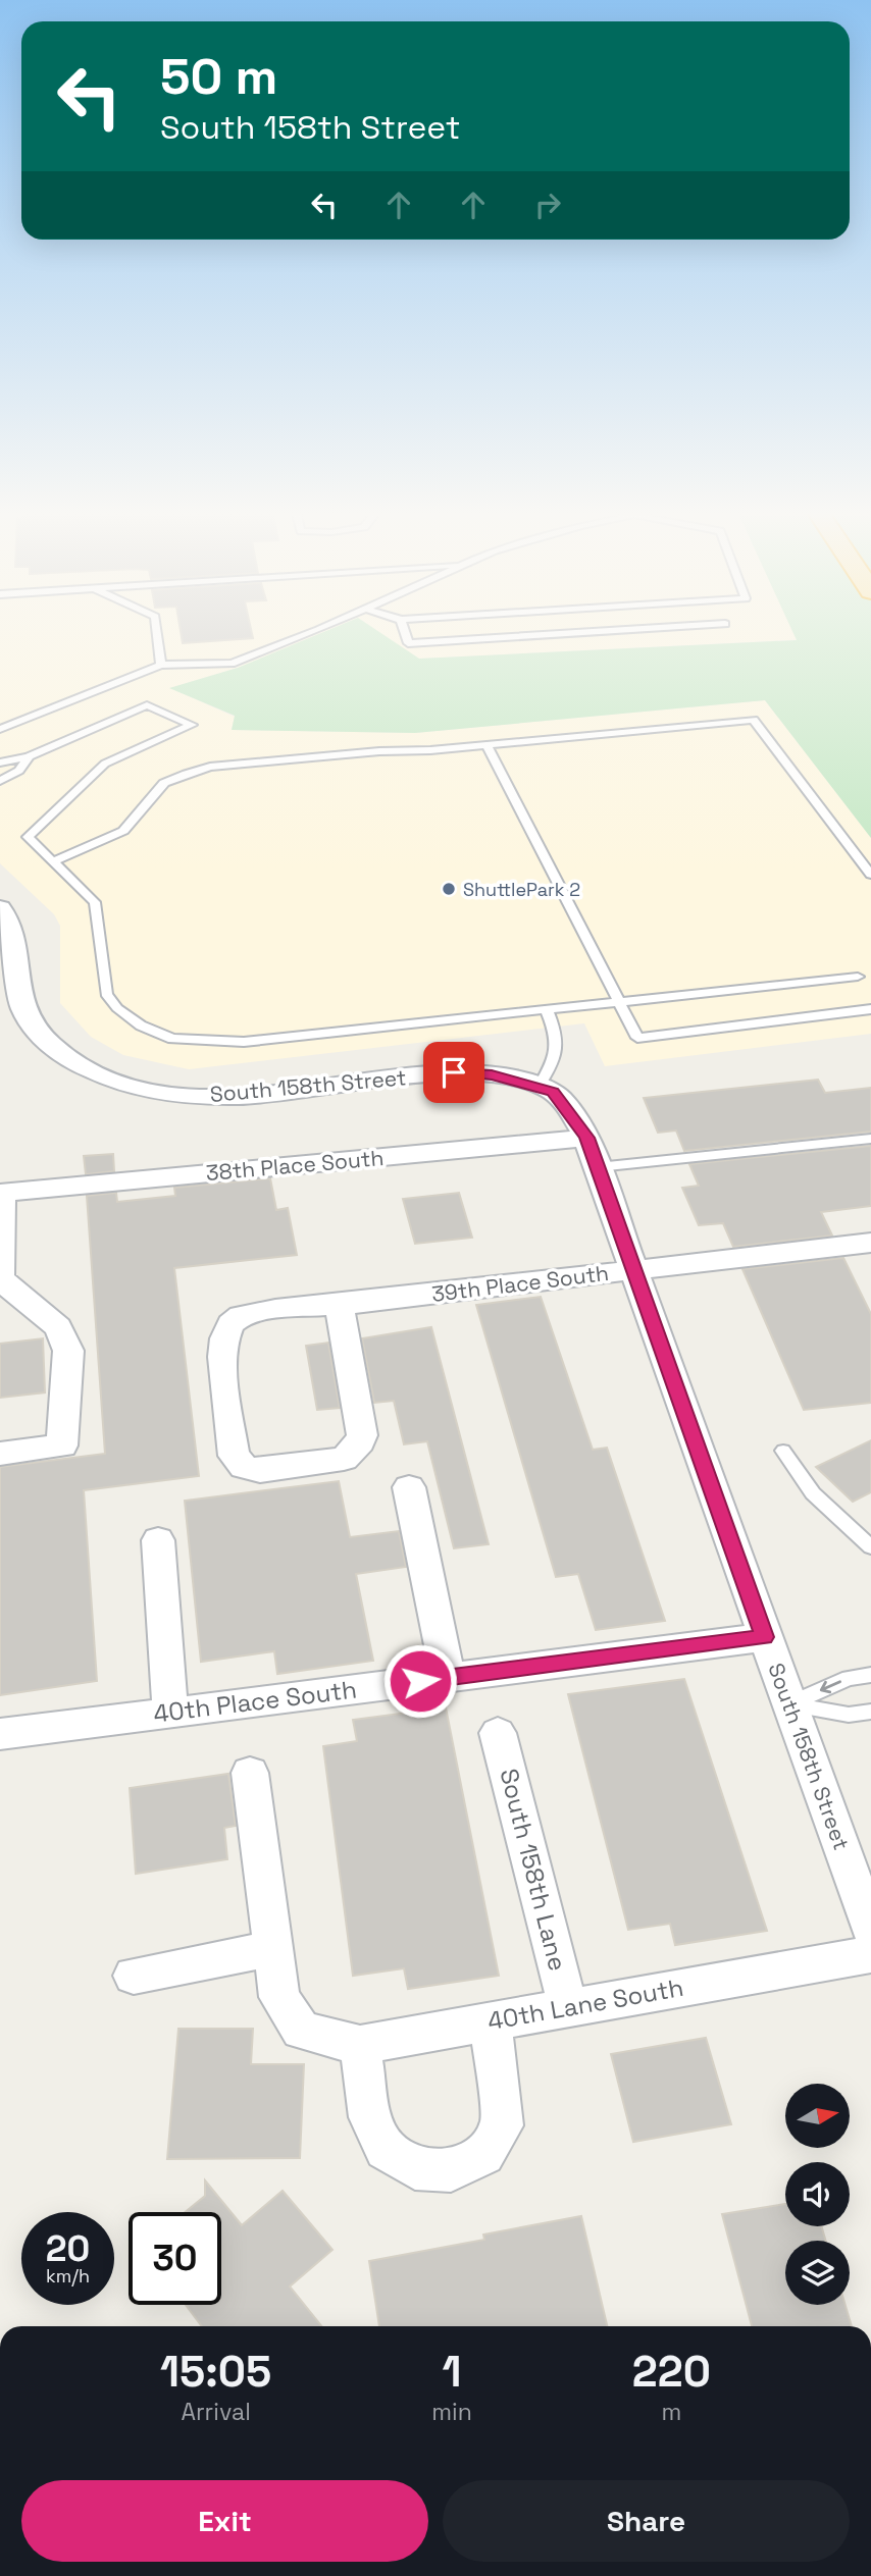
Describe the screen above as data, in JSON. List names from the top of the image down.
{
  "streets": {
    "street": [
      "South 158th Street",
      "38th Place South",
      "39th Place South",
      "40th Place South",
      "South 158th Lane",
      "40th Lane South"
    ]
  },
  "crossings": [
    ["South 158th Street", "38th Place South"],
    ["South 158th Street", "39th Place South"],
    ["South 158th Street", "40th Place South"],
    ["South 158th Lane", "40th Lane South"]
  ],
  "places": ["ShuttlePark 2"],
  "north": "right",
  "page": {
    "turn": ["50 m", "South 158th Street"],
    "speed": "20 km/h",
    "limit": "30",
    "eta": [
      "15:05",
      "Arrival",
      "1",
      "min",
      "220",
      "m"
    ],
    "buttons": ["Exit", "Share"]
  }
}
